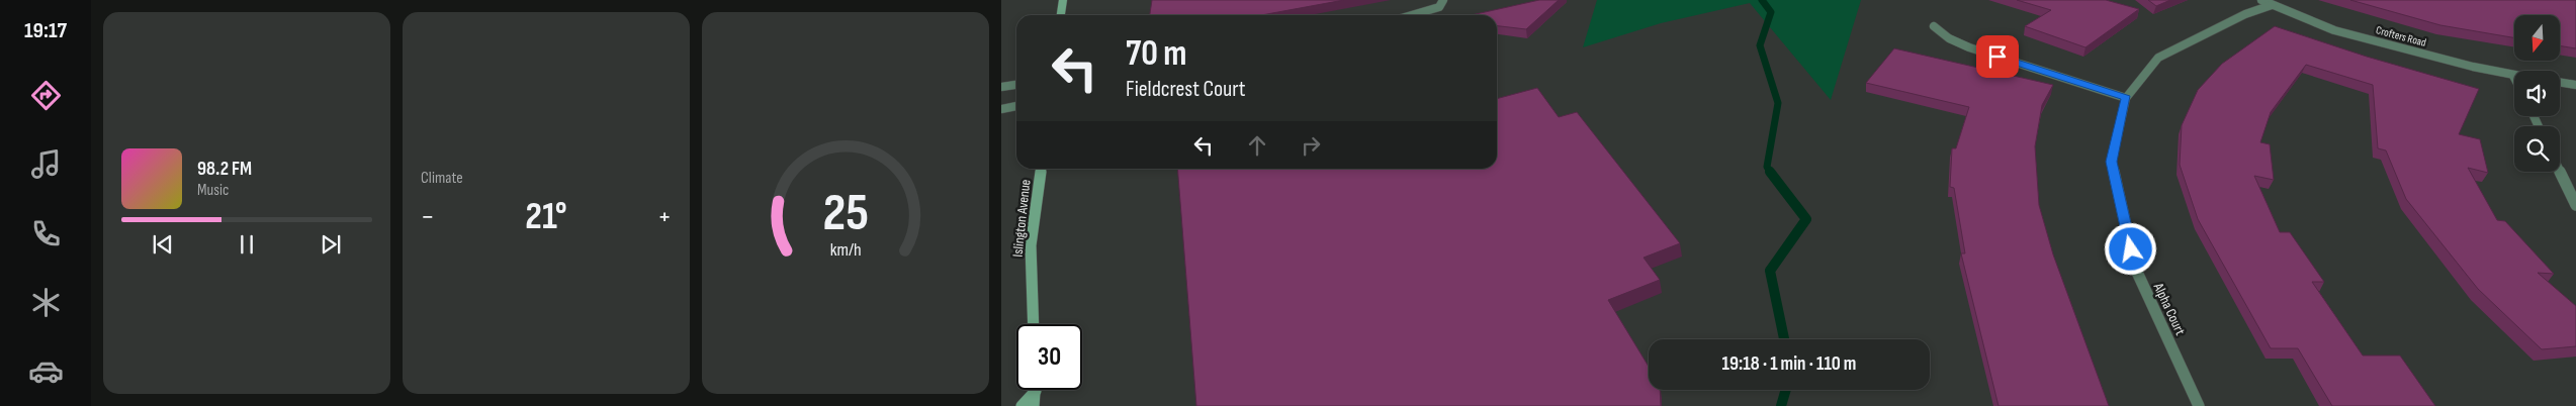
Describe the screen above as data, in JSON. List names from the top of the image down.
{
  "streets": {
    "main road": ["Islington Avenue"],
    "street": ["Crofters Road", "Alpha Court"]
  },
  "crossings": [
    ["Crofters Road", "Alpha Court"]
  ],
  "north": "bottom",
  "page": {
    "tabs": "19:17",
    "tile": "Climate",
    "turn": ["70 m", "Fieldcrest Court"],
    "song": ["98.2 FM", "Music"],
    "heat": ["−", "21°", "+"],
    "limit": "30",
    "trip": "19:18 · 1 min · 110 m",
    "gauge": ["25", "km/h"]
  }
}
